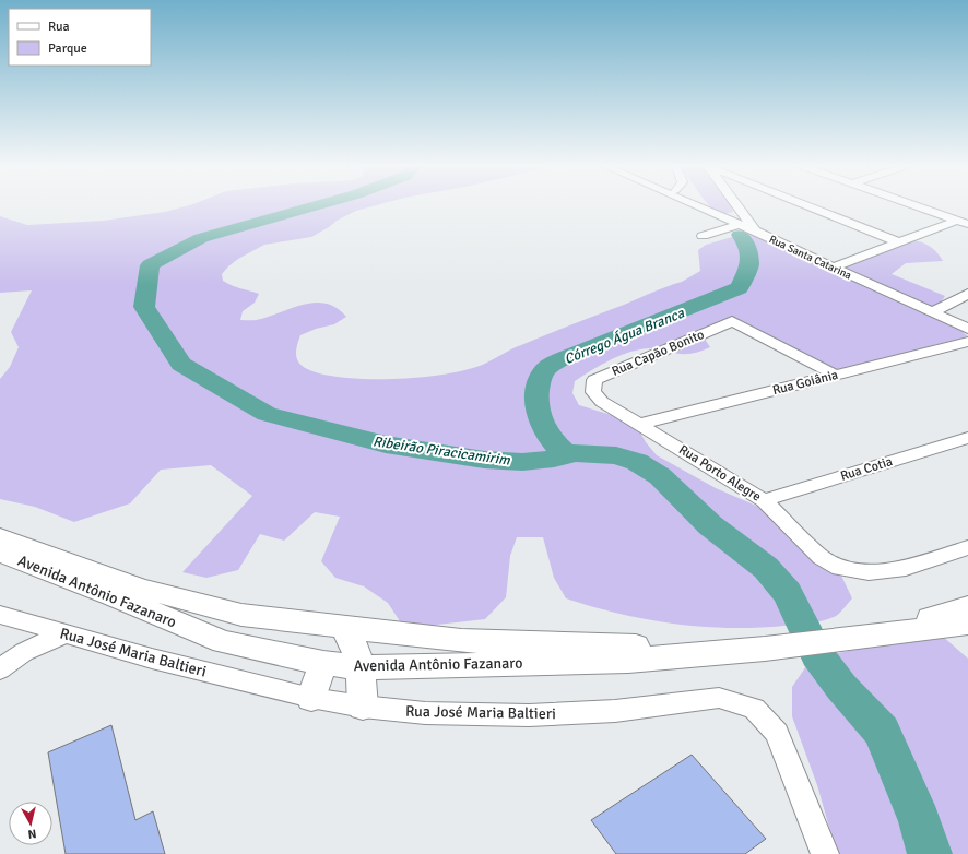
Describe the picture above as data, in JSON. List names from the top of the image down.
{
  "streets": {
    "main road": ["Avenida Antônio Fazanaro"],
    "street": [
      "Rua Santa Catarina",
      "Rua Capão Bonito",
      "Rua Goiânia",
      "Rua Cotia",
      "Rua Porto Alegre",
      "Rua José Maria Baltieri"
    ]
  },
  "crossings": [
    ["Rua Capão Bonito", "Rua Goiânia"],
    ["Rua Capão Bonito", "Rua Porto Alegre"],
    ["Rua Goiânia", "Rua Porto Alegre"],
    ["Rua Cotia", "Rua Porto Alegre"]
  ],
  "water": ["Córrego Água Branca", "Ribeirão Piracicamirim"],
  "legend": ["Rua", "Parque"],
  "north": "bottom"
}
